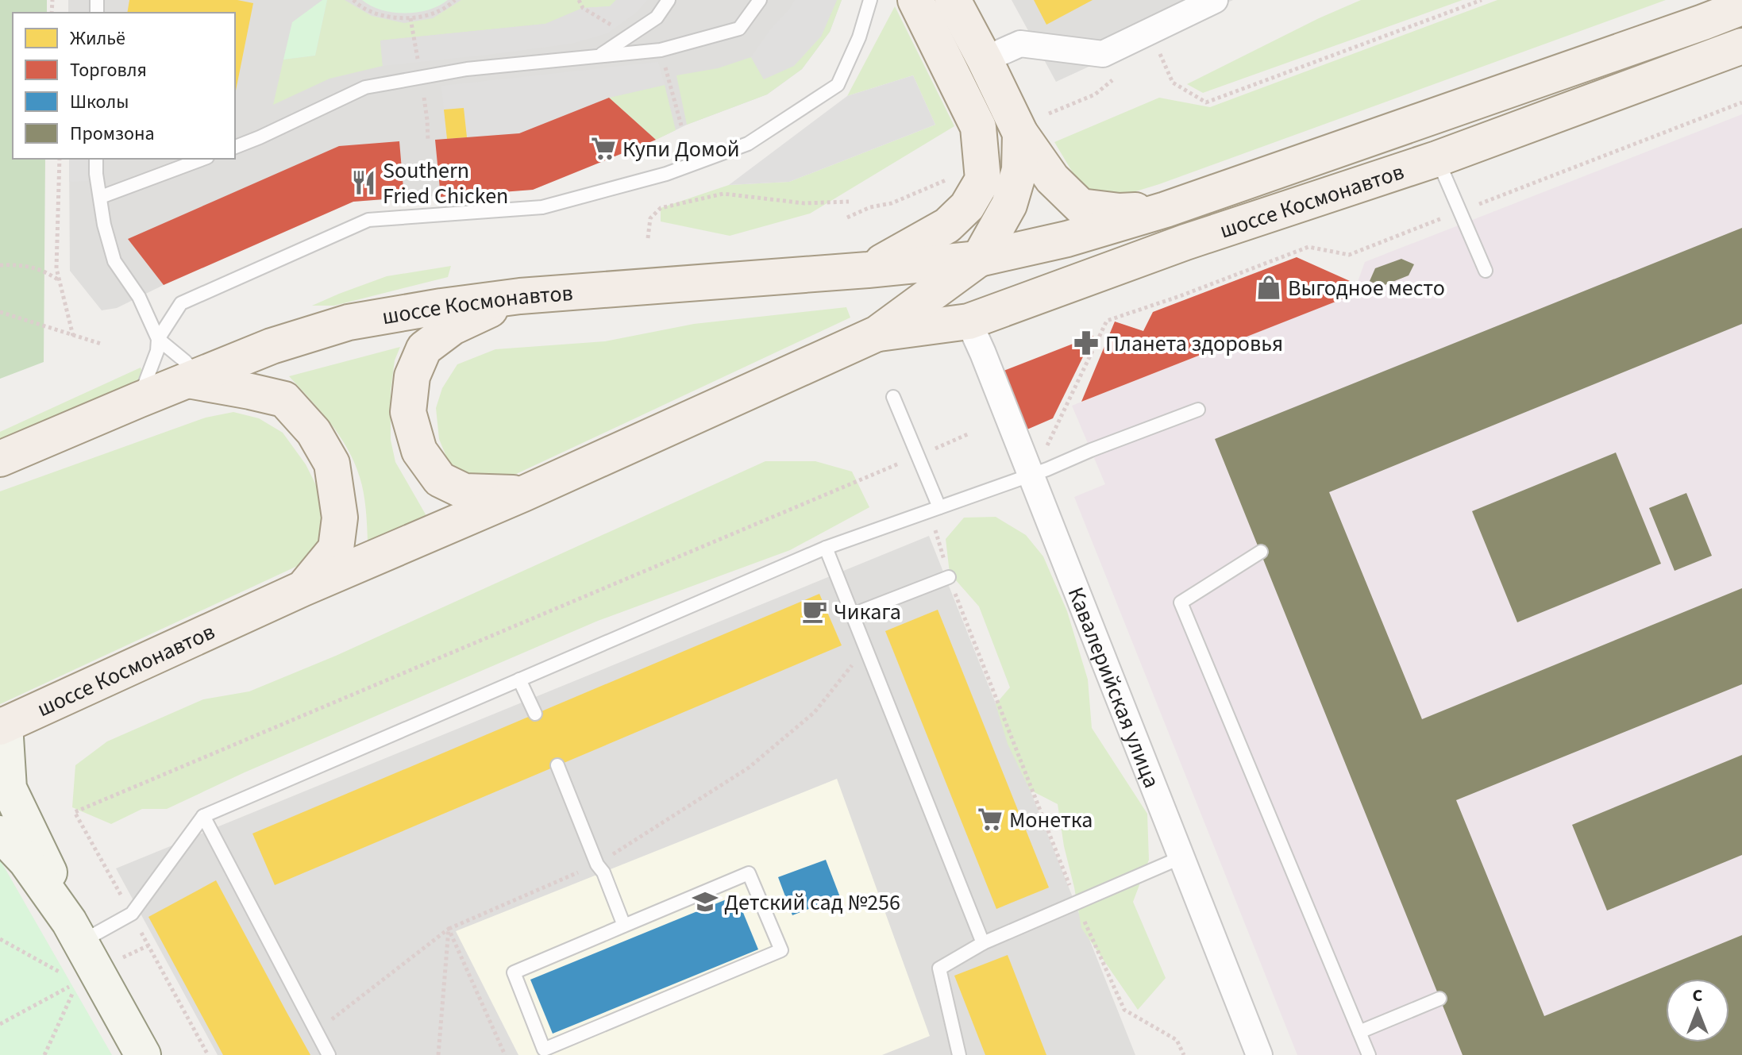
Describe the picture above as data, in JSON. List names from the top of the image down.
{
  "streets": {
    "main road": ["шоссе Космонавтов"],
    "street": ["Кавалерийская улица"]
  },
  "crossings": [
    ["шоссе Космонавтов", "Кавалерийская улица"]
  ],
  "places": {
    "supermarket": ["Купи Домой", "Монетка"],
    "restaurant": ["Southern Fried Chicken"],
    "shop": ["Выгодное место"],
    "pharmacy": ["Планета здоровья"],
    "cafe": ["Чикага"],
    "school or university": ["Детский сад №256"]
  },
  "legend": [
    "Жильё",
    "Торговля",
    "Школы",
    "Промзона"
  ],
  "north": "top"
}
